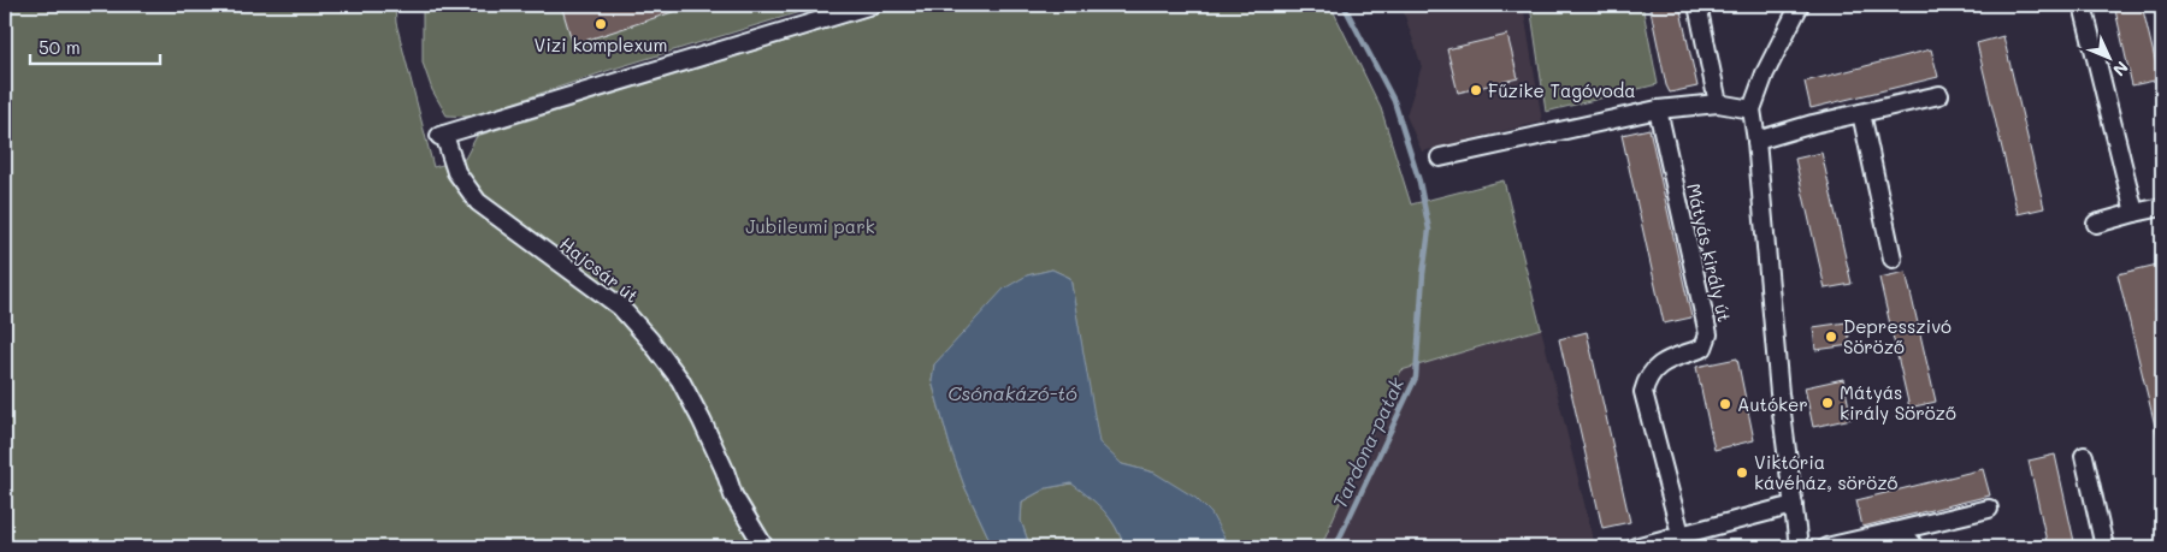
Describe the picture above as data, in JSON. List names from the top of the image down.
{
  "streets": {
    "street": ["Mátyás király út", "Hajcsár út"]
  },
  "water": ["Csónakázó-tó", "Tardona-patak"],
  "parks": ["Jubileumi park"],
  "places": [
    "Vizi komplexum",
    "Fűzike Tagóvoda",
    "Depresszivó Söröző",
    "Mátyás király Söröző",
    "Autóker",
    "Viktória kávéház, söröző"
  ],
  "scale_bar": "50 m",
  "north": "bottom right"
}
